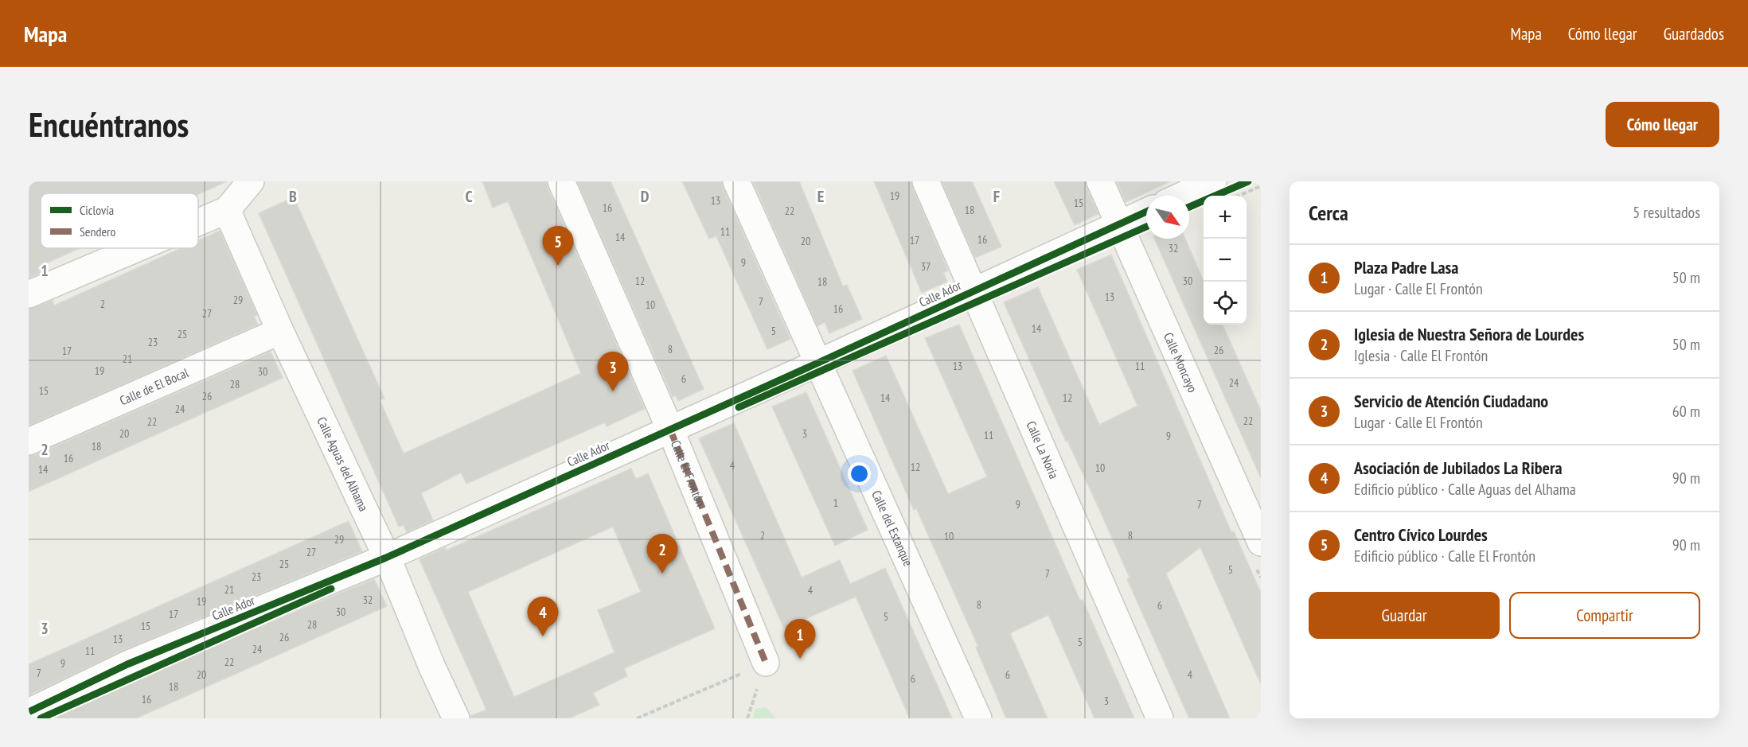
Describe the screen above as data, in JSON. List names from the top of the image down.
{
  "streets": {
    "street": [
      "Calle Ador",
      "Calle Moncayo",
      "Calle de El Bocal",
      "Calle La Noria",
      "Calle Aguas del Alhama",
      "Calle El Frontón",
      "Calle del Estanque"
    ]
  },
  "crossings": [
    ["Calle Ador", "Calle Moncayo"],
    ["Calle Ador", "Calle La Noria"],
    ["Calle Ador", "Calle Aguas del Alhama"],
    ["Calle Ador", "Calle El Frontón"],
    ["Calle Ador", "Calle del Estanque"],
    ["Calle de El Bocal", "Calle Aguas del Alhama"]
  ],
  "house_numbers": [
    "19",
    "13",
    "15",
    "16",
    "18",
    "22",
    "11",
    "14",
    "16",
    "17",
    "20",
    "32",
    "9",
    "37",
    "12",
    "30",
    "18",
    "13",
    "29",
    "7",
    "2",
    "10",
    "16",
    "27",
    "14",
    "5",
    "25",
    "23",
    "8",
    "26",
    "17",
    "21",
    "13",
    "11",
    "19",
    "30",
    "6",
    "24",
    "28",
    "15",
    "26",
    "14",
    "12",
    "24",
    "22",
    "22",
    "20",
    "3",
    "11",
    "9",
    "18",
    "16",
    "4",
    "12",
    "10",
    "14",
    "1",
    "9",
    "7",
    "2",
    "8",
    "10",
    "29",
    "27",
    "25",
    "5",
    "7",
    "23",
    "21",
    "4",
    "32",
    "19",
    "8",
    "6",
    "30",
    "17",
    "5",
    "28",
    "15",
    "26",
    "13",
    "5",
    "24",
    "11",
    "22",
    "9",
    "7",
    "20",
    "6",
    "4",
    "6",
    "18",
    "16",
    "3"
  ],
  "legend": ["Ciclovía", "Sendero"],
  "north": "bottom right",
  "page": {
    "header": "Mapa",
    "nav": ["Mapa", "Cómo llegar", "Guardados"],
    "buttons": [
      "Cómo llegar",
      ["Guardar", "Compartir"]
    ],
    "title": "Encuéntranos",
    "heading": ["Cerca", "5 resultados"],
    "map_buttons": ["+", "−"],
    "pins": [
      "5",
      "3",
      "2",
      "4",
      "1"
    ],
    "list": [
      {
        "mark": "1",
        "name": "Plaza Padre Lasa",
        "note": "Lugar · Calle El Frontón",
        "value": "50 m"
      },
      {
        "mark": "2",
        "name": "Iglesia de Nuestra Señora de Lourdes",
        "note": "Iglesia · Calle El Frontón",
        "value": "50 m"
      },
      {
        "mark": "3",
        "name": "Servicio de Atención Ciudadano",
        "note": "Lugar · Calle El Frontón",
        "value": "60 m"
      },
      {
        "mark": "4",
        "name": "Asociación de Jubilados La Ribera",
        "note": "Edificio público · Calle Aguas del Alhama",
        "value": "90 m"
      },
      {
        "mark": "5",
        "name": "Centro Cívico Lourdes",
        "note": "Edificio público · Calle El Frontón",
        "value": "90 m"
      }
    ]
  },
  "grid": {
    "columns": [
      "B",
      "C",
      "D",
      "E",
      "F"
    ],
    "rows": ["1", "2", "3"]
  }
}
